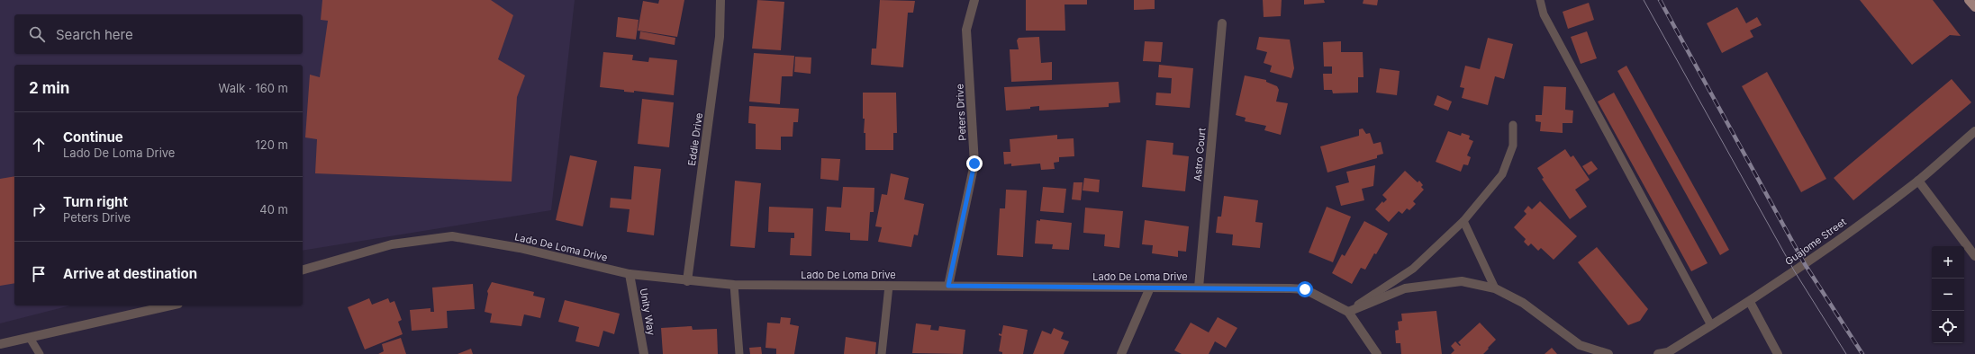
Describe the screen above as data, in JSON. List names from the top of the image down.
{
  "streets": {
    "street": [
      "Peters Drive",
      "Eddie Drive",
      "Astro Court",
      "Guajome Street",
      "Lado De Loma Drive",
      "Unity Way"
    ]
  },
  "crossings": [
    ["Peters Drive", "Lado De Loma Drive"],
    ["Eddie Drive", "Lado De Loma Drive"],
    ["Astro Court", "Lado De Loma Drive"],
    ["Lado De Loma Drive", "Unity Way"]
  ],
  "page": {
    "search": "Search here",
    "heading": ["2 min", "Walk · 160 m"],
    "list": [
      ["Continue", "Lado De Loma Drive", "120 m"],
      ["Turn right", "Peters Drive", "40 m"],
      "Arrive at destination"
    ],
    "map_buttons": ["+", "−"]
  }
}
